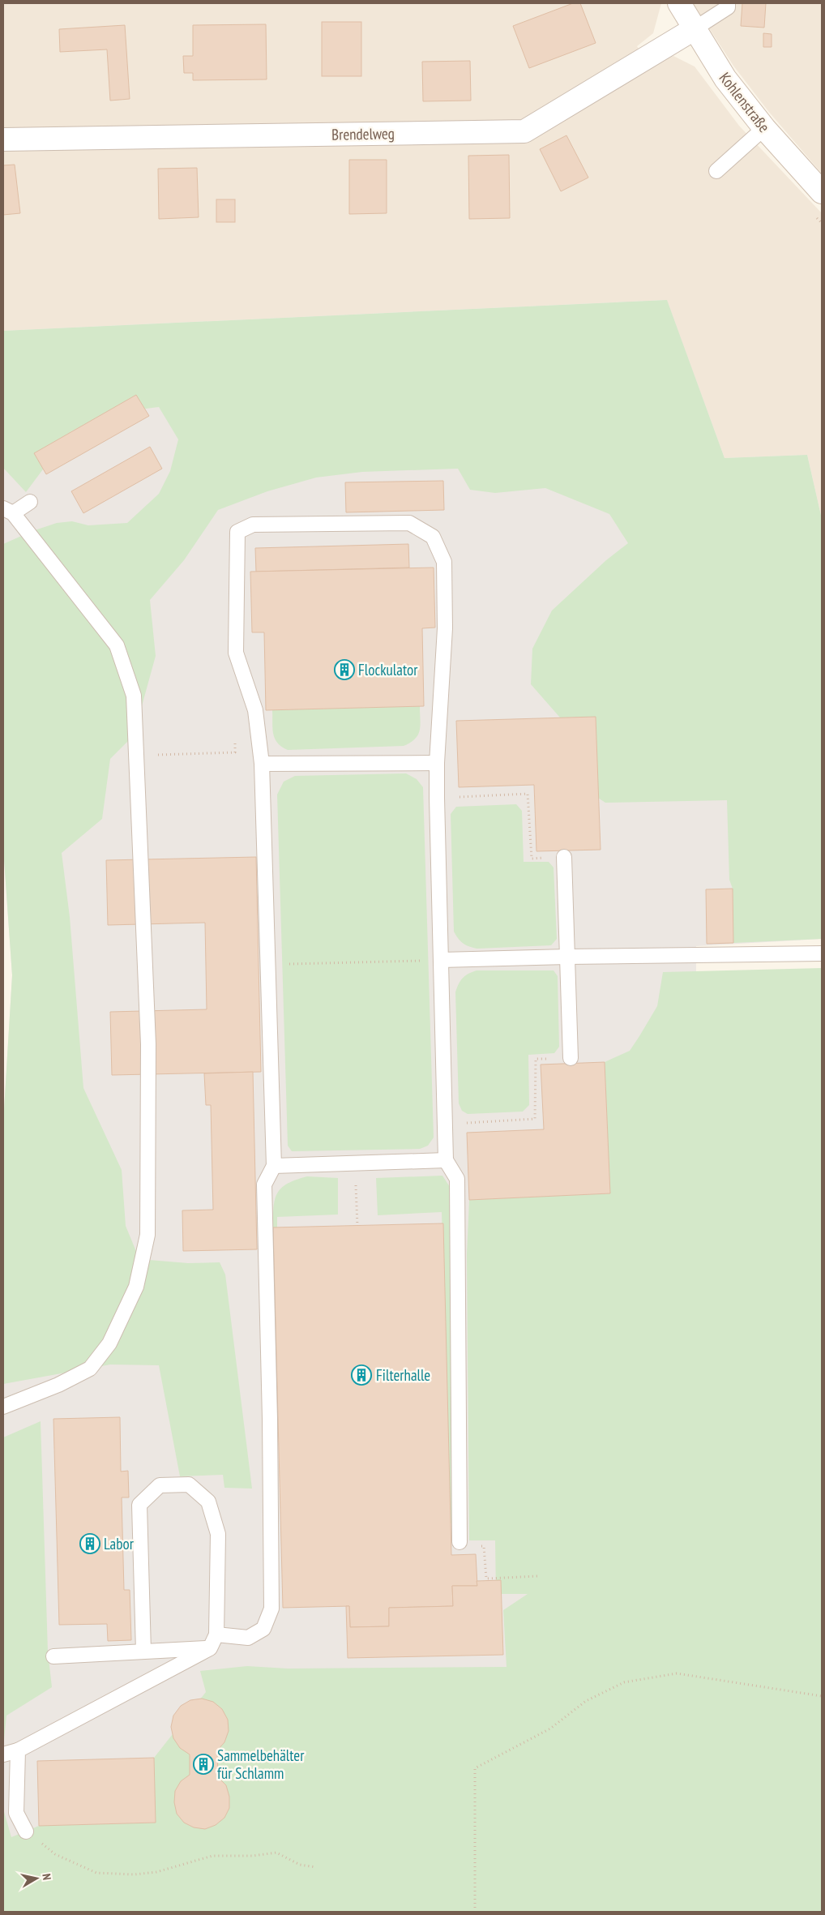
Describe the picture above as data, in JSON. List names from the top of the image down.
{
  "streets": {
    "street": ["Kohlenstraße", "Brendelweg"]
  },
  "crossings": [
    ["Kohlenstraße", "Brendelweg"]
  ],
  "places": {
    "building": [
      "Flockulator",
      "Filterhalle",
      "Labor",
      "Sammelbehälter für Schlamm"
    ]
  },
  "north": "right"
}
